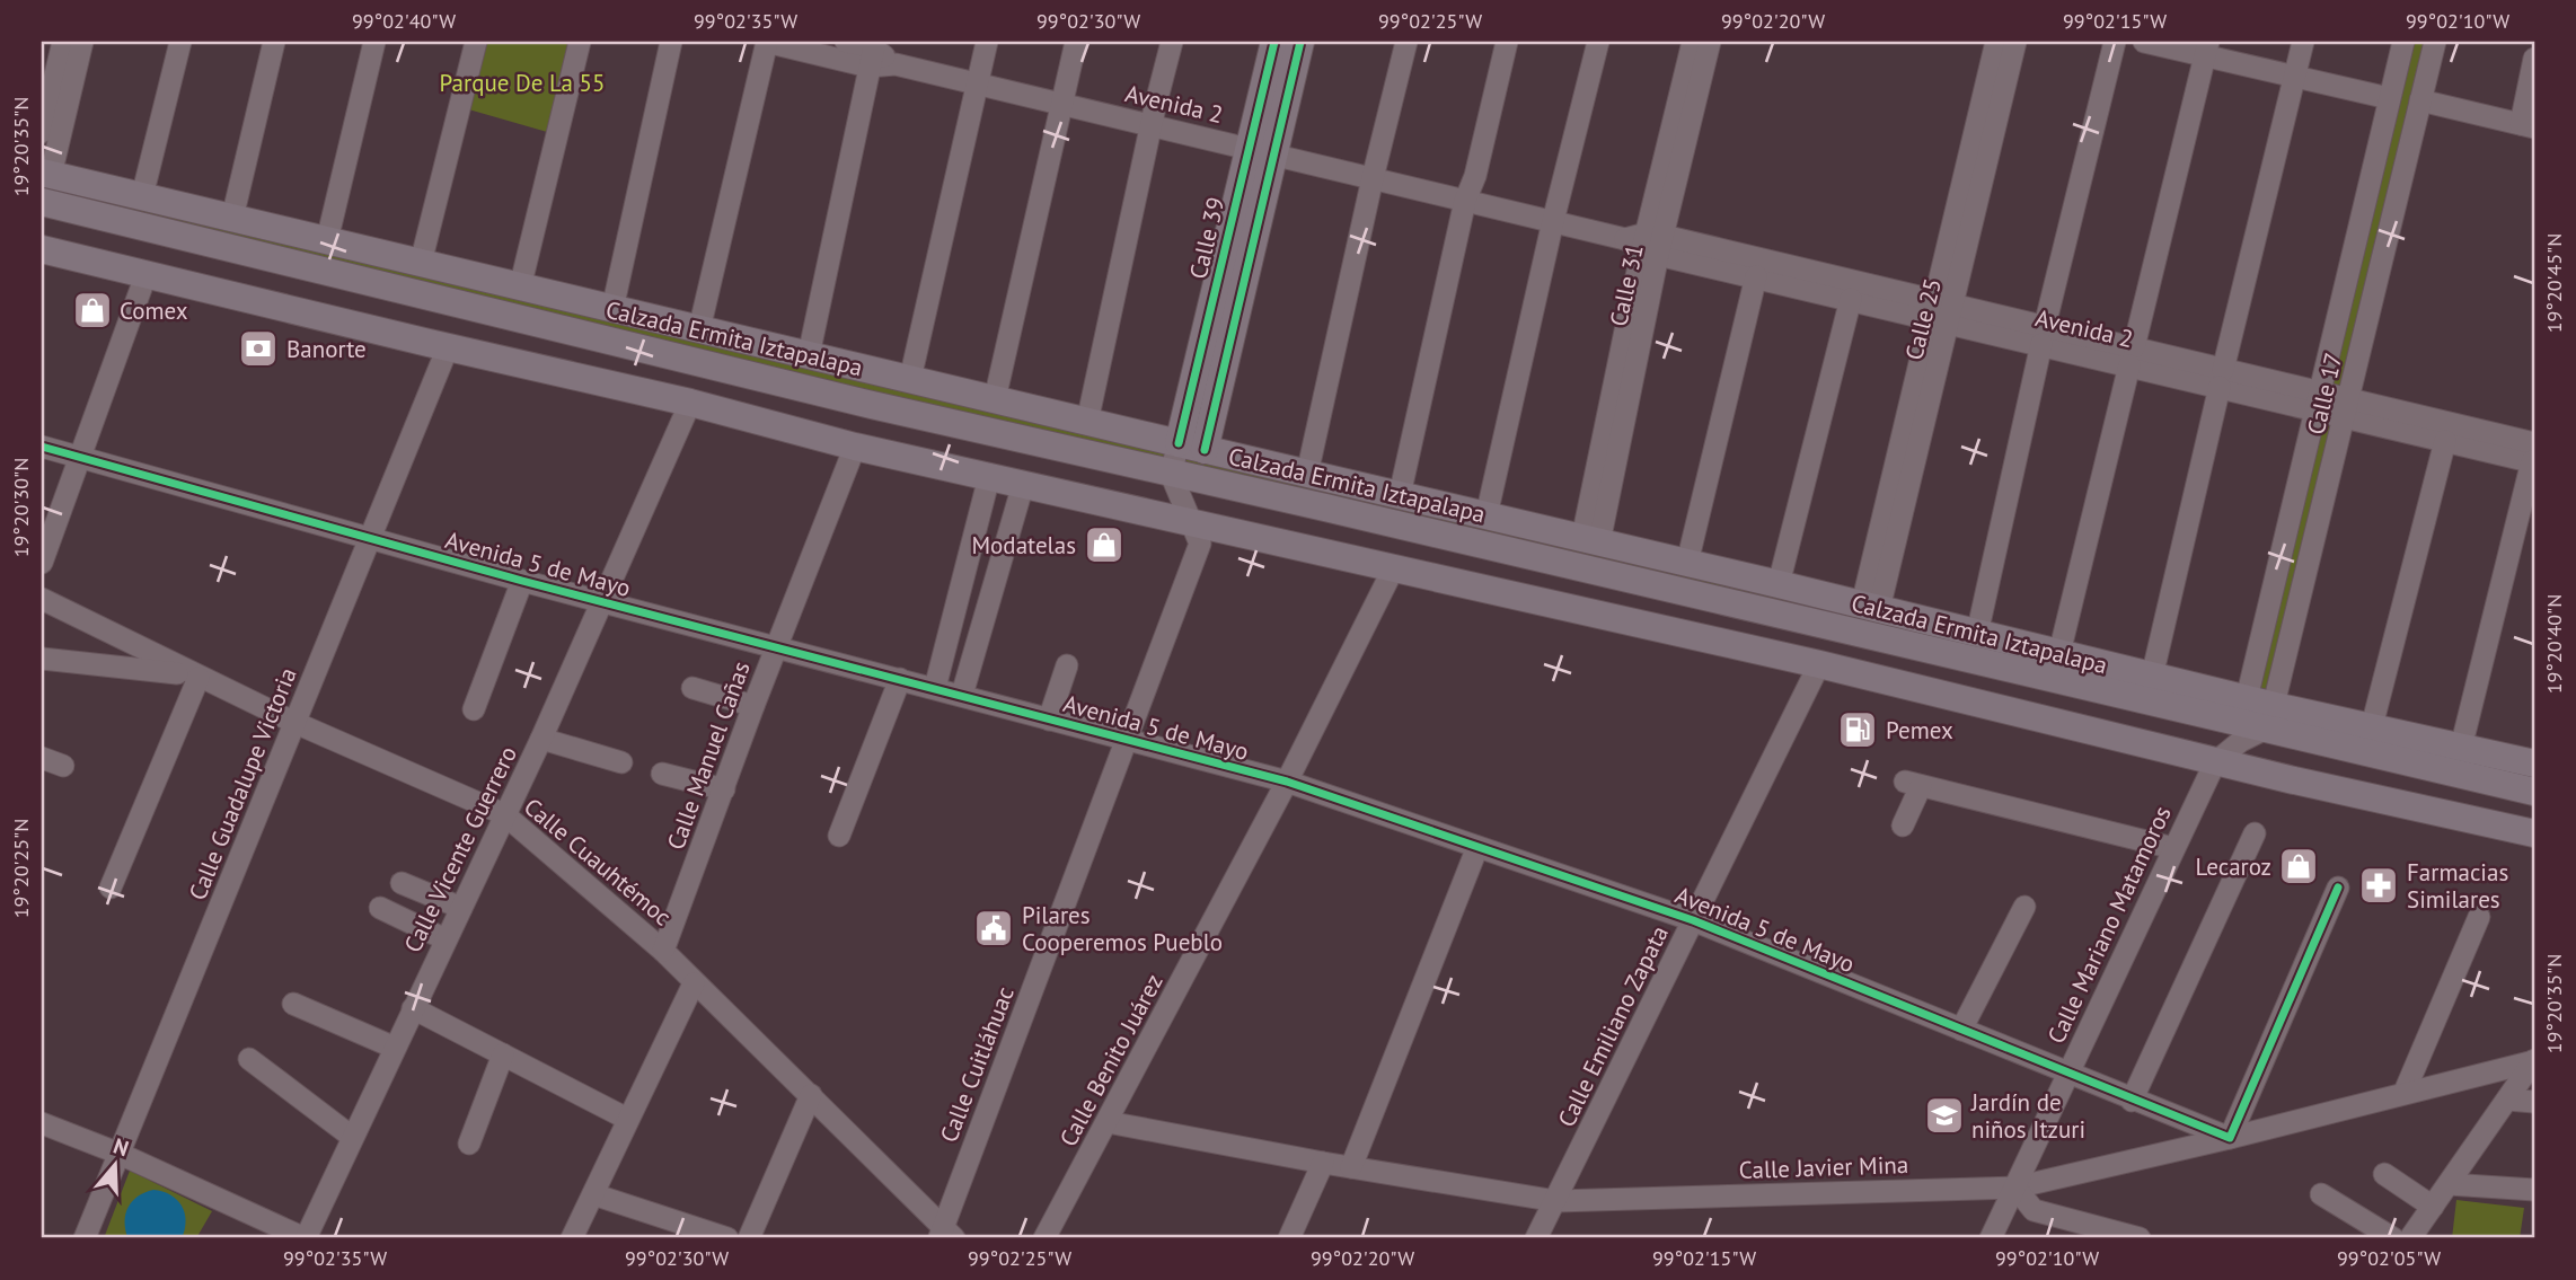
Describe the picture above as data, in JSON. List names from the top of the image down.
{
  "streets": {
    "main road": ["Calle 39", "Calzada Ermita Iztapalapa"],
    "street": [
      "Avenida 2",
      "Calle 31",
      "Calle 25",
      "Calle 17",
      "Avenida 5 de Mayo",
      "Calle Manuel Cañas",
      "Calle Guadalupe Victoria",
      "Calle Vicente Guerrero",
      "Calle Cuauhtémoc",
      "Calle Mariano Matamoros",
      "Calle Emiliano Zapata",
      "Calle Benito Juárez",
      "Calle Cuitláhuac",
      "Calle Javier Mina"
    ]
  },
  "crossings": [
    ["Avenida 2", "Calle 39"],
    ["Avenida 2", "Calle 31"],
    ["Avenida 2", "Calle 25"],
    ["Avenida 2", "Calle 17"],
    ["Calle 39", "Calzada Ermita Iztapalapa"],
    ["Calle 39", "Calle Cuitláhuac"],
    ["Calle 31", "Calzada Ermita Iztapalapa"],
    ["Calle 25", "Calzada Ermita Iztapalapa"],
    ["Calzada Ermita Iztapalapa", "Calle 17"],
    ["Avenida 5 de Mayo", "Calle Manuel Cañas"],
    ["Avenida 5 de Mayo", "Calle Guadalupe Victoria"],
    ["Avenida 5 de Mayo", "Calle Vicente Guerrero"],
    ["Avenida 5 de Mayo", "Calle Mariano Matamoros"],
    ["Avenida 5 de Mayo", "Calle Emiliano Zapata"],
    ["Avenida 5 de Mayo", "Calle Benito Juárez"],
    ["Avenida 5 de Mayo", "Calle Cuitláhuac"],
    ["Avenida 5 de Mayo", "Calle Javier Mina"],
    ["Calle Manuel Cañas", "Calle Cuauhtémoc"],
    ["Calle Guadalupe Victoria", "Calle Cuauhtémoc"],
    ["Calle Vicente Guerrero", "Calle Cuauhtémoc"],
    ["Calle Cuauhtémoc", "Calle Cuitláhuac"],
    ["Calle Mariano Matamoros", "Calle Javier Mina"],
    ["Calle Emiliano Zapata", "Calle Javier Mina"],
    ["Calle Benito Juárez", "Calle Javier Mina"]
  ],
  "parks": ["Parque De La 55"],
  "places": {
    "shop": ["Comex", "Modatelas", "Lecaroz"],
    "bank": ["Banorte"],
    "fuel station": ["Pemex"],
    "pharmacy": ["Farmacias Similares"],
    "public building": ["Pilares Cooperemos Pueblo"],
    "school or university": ["Jardín de niños Itzuri"]
  },
  "north": "top",
  "coordinates": [
    "99°02'40\"W",
    "99°02'35\"W",
    "99°02'30\"W",
    "99°02'25\"W",
    "99°02'20\"W",
    "99°02'15\"W",
    "99°02'10\"W",
    "19°20'35\"N",
    "19°20'45\"N",
    "19°20'30\"N",
    "19°20'40\"N",
    "19°20'25\"N",
    "99°02'05\"W"
  ]
}
